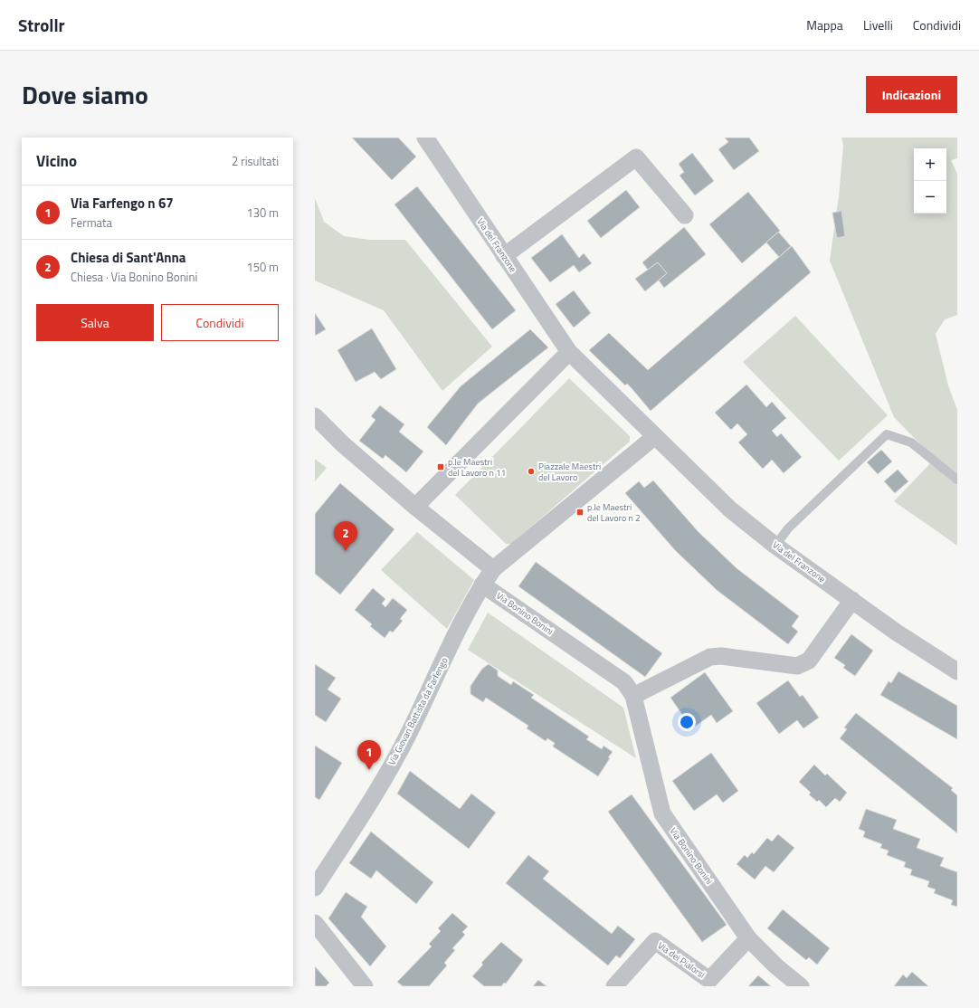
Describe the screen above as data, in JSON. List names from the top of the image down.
{
  "streets": {
    "street": [
      "Via del Franzone",
      "Via Bonino Bonini",
      "Via Giovan Battista da Farfengo",
      "Via dei Pialorsi"
    ]
  },
  "crossings": [
    ["Via Bonino Bonini", "Via Giovan Battista da Farfengo"],
    ["Via Bonino Bonini", "Via dei Pialorsi"]
  ],
  "places": {
    "transit": ["p.le Maestri del Lavoro n 11", "p.le Maestri del Lavoro n 2"],
    "other": ["Piazzale Maestri del Lavoro"]
  },
  "page": {
    "header": "Strollr",
    "nav": ["Mappa", "Livelli", "Condividi"],
    "title": "Dove siamo",
    "buttons": [
      "Indicazioni",
      ["Salva", "Condividi"]
    ],
    "heading": ["Vicino", "2 risultati"],
    "map_buttons": ["+", "−"],
    "list": [
      {
        "mark": "1",
        "name": "Via Farfengo n 67",
        "note": "Fermata",
        "value": "130 m"
      },
      {
        "mark": "2",
        "name": "Chiesa di Sant'Anna",
        "note": "Chiesa · Via Bonino Bonini",
        "value": "150 m"
      }
    ],
    "pins": ["2", "1"]
  }
}
